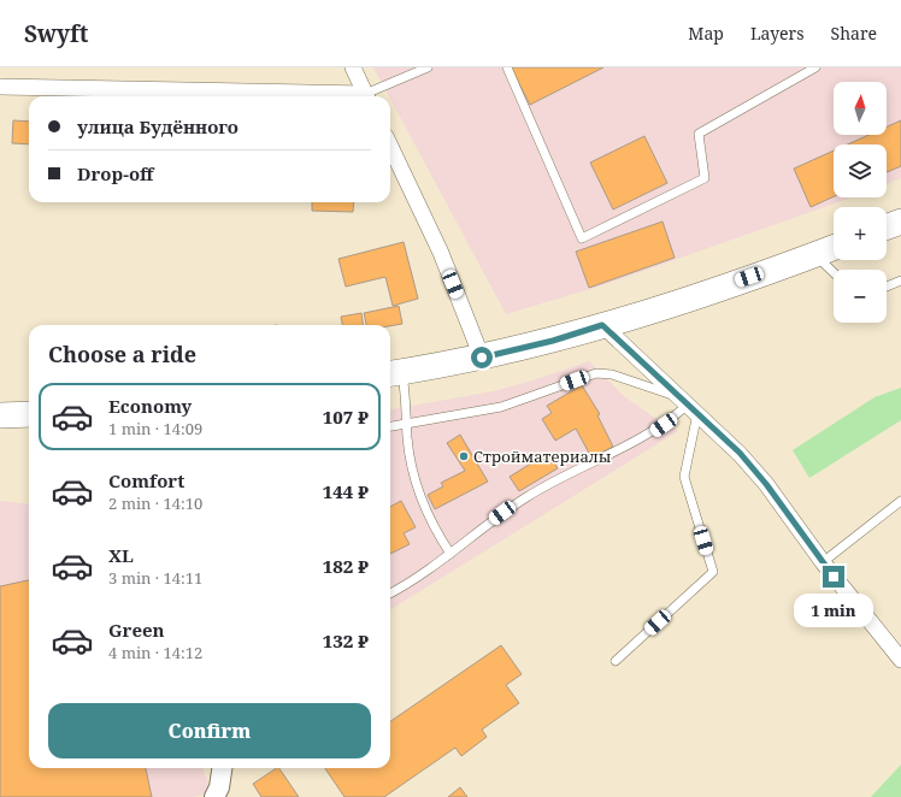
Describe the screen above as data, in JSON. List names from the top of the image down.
{
  "places": ["Стройматериалы"],
  "north": "top",
  "page": {
    "header": "Swyft",
    "nav": ["Map", "Layers", "Share"],
    "map_buttons": ["+", "−"],
    "banner": ["улица Будённого", "Drop-off"],
    "heading": "Choose a ride",
    "list": [
      {
        "name": "Economy",
        "note": "1 min · 14:09",
        "value": "107 ₽"
      },
      {
        "name": "Comfort",
        "note": "2 min · 14:10",
        "value": "144 ₽"
      },
      {
        "name": "XL",
        "note": "3 min · 14:11",
        "value": "182 ₽"
      },
      {
        "name": "Green",
        "note": "4 min · 14:12",
        "value": "132 ₽"
      }
    ],
    "bubble": "1 min",
    "buttons": "Confirm"
  }
}
